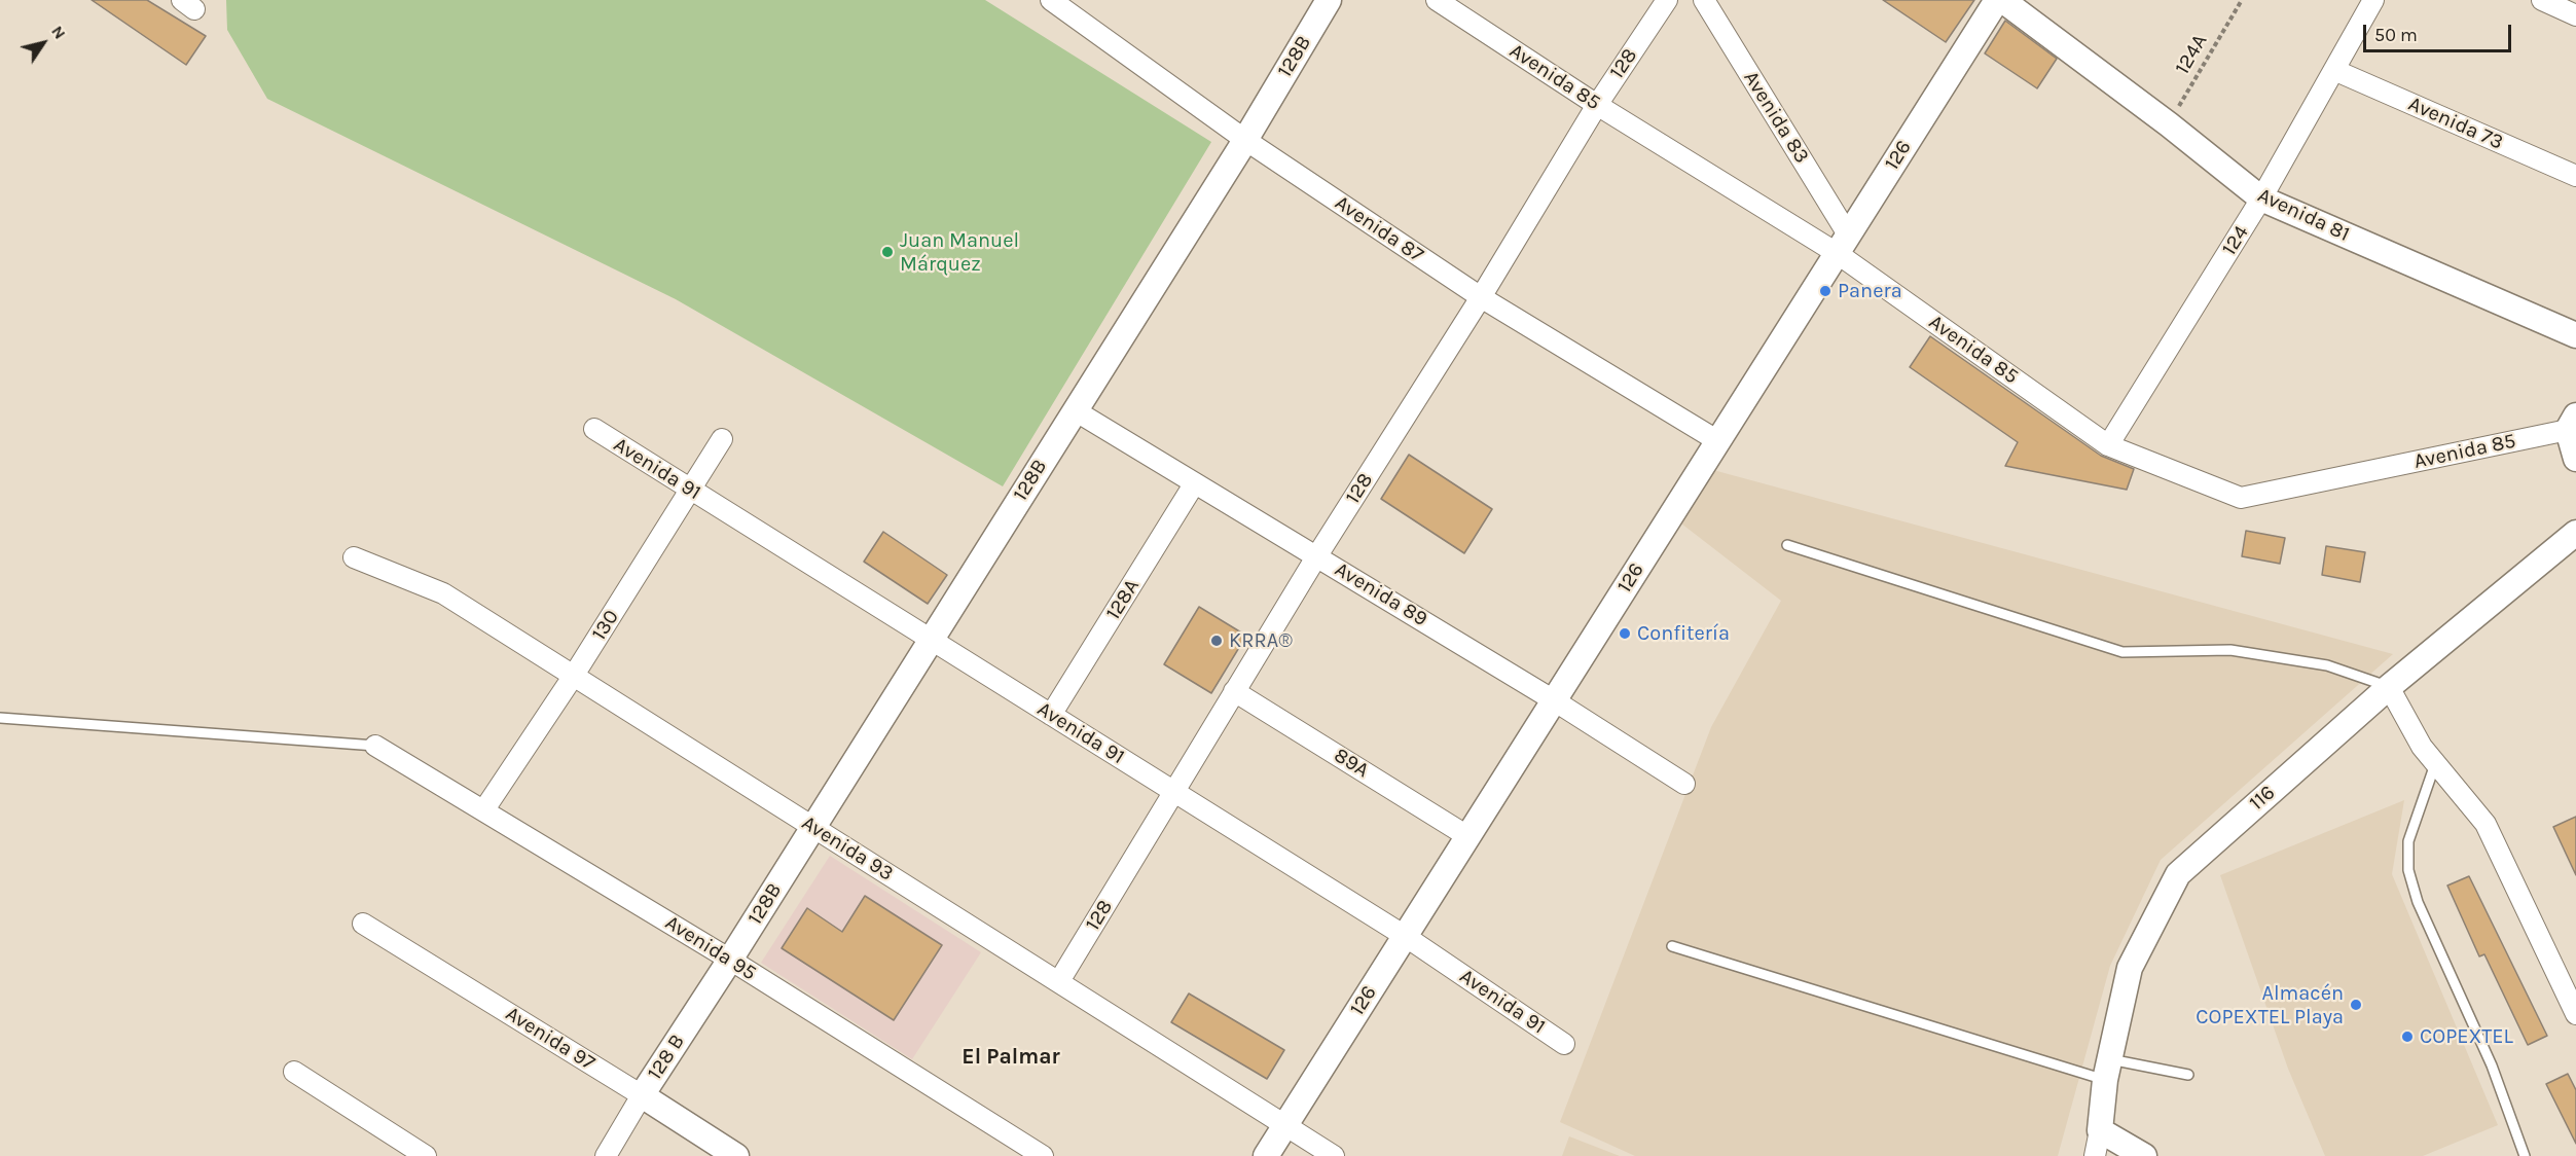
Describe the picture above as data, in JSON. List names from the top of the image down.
{
  "streets": {
    "street": [
      "128B",
      "128",
      "Avenida 85",
      "Avenida 83",
      "Avenida 73",
      "126",
      "Avenida 81",
      "Avenida 87",
      "124",
      "Avenida 91",
      "Avenida 89",
      "128A",
      "130",
      "89A",
      "116",
      "Avenida 93",
      "Avenida 95",
      "Avenida 97",
      "128 B"
    ],
    "path": ["124A"]
  },
  "crossings": [
    ["124A", "Avenida 81"],
    ["128B", "Avenida 87"],
    ["128B", "Avenida 91"],
    ["128B", "Avenida 89"],
    ["128B", "Avenida 93"],
    ["128B", "Avenida 95"],
    ["128B", "128 B"],
    ["128", "Avenida 85"],
    ["128", "Avenida 87"],
    ["128", "Avenida 91"],
    ["128", "Avenida 89"],
    ["128", "89A"],
    ["128", "Avenida 93"],
    ["Avenida 85", "Avenida 83"],
    ["Avenida 85", "126"],
    ["Avenida 85", "124"],
    ["Avenida 83", "126"],
    ["Avenida 73", "124"],
    ["126", "Avenida 87"],
    ["126", "Avenida 91"],
    ["126", "Avenida 89"],
    ["126", "89A"],
    ["126", "Avenida 93"],
    ["Avenida 81", "124"],
    ["Avenida 91", "128A"],
    ["Avenida 91", "130"],
    ["Avenida 89", "128A"],
    ["130", "Avenida 93"],
    ["130", "Avenida 95"],
    ["Avenida 95", "128 B"],
    ["Avenida 97", "128 B"]
  ],
  "districts": ["El Palmar"],
  "places": [
    "Juan Manuel Márquez",
    "Panera",
    "Confitería",
    "KRRA®",
    "Almacén COPEXTEL Playa",
    "COPEXTEL"
  ],
  "scale_bar": "50 m",
  "north": "top right"
}
